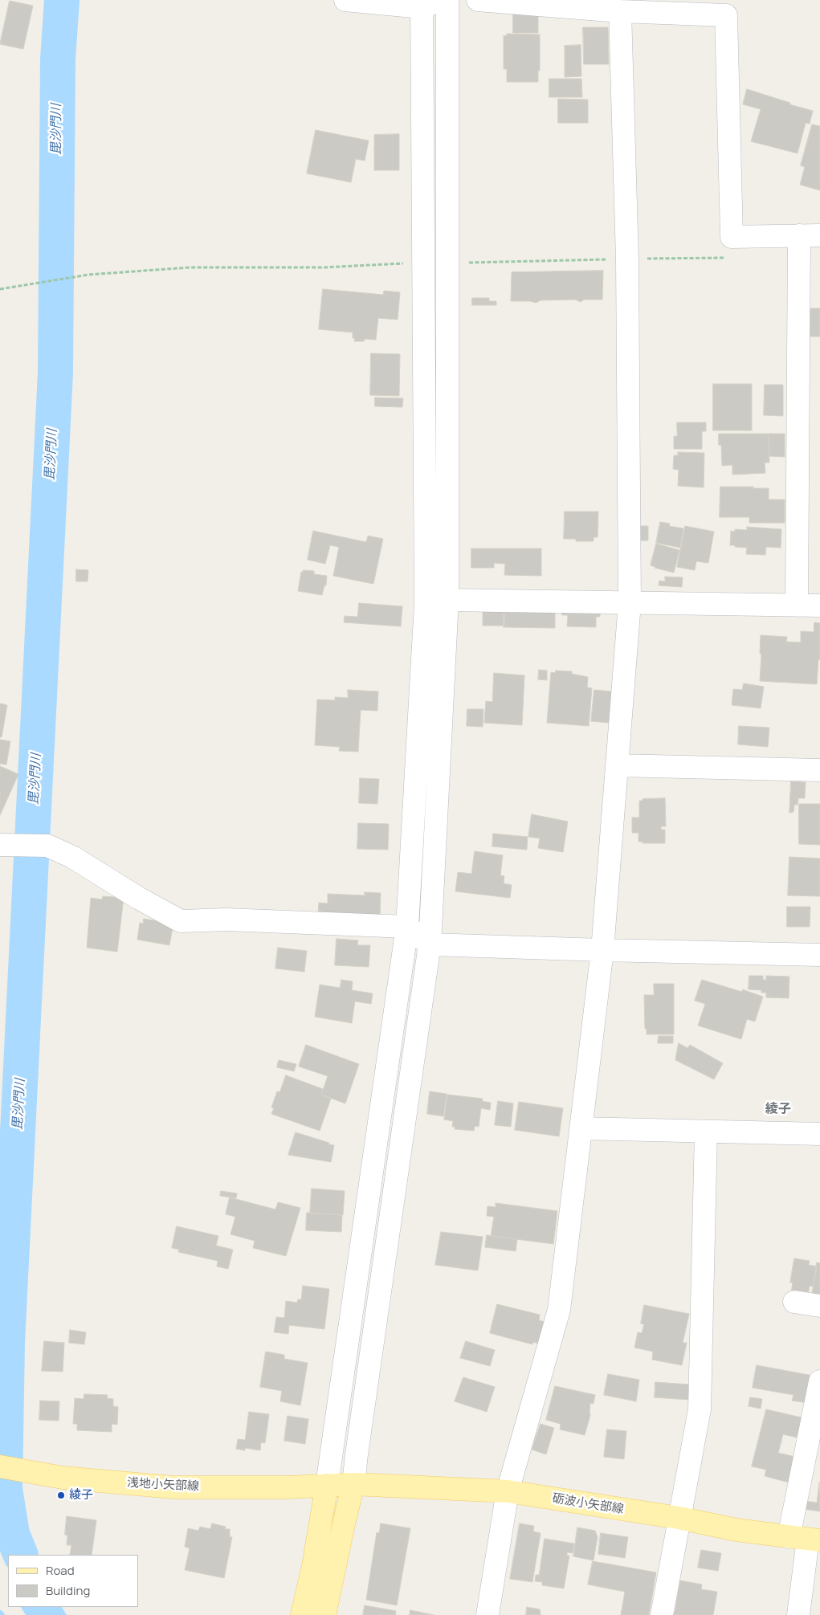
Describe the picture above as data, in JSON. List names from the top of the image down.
{
  "streets": {
    "main road": ["浅地小矢部線", "砺波小矢部線"]
  },
  "crossings": [
    ["浅地小矢部線", "砺波小矢部線"]
  ],
  "districts": ["綾子"],
  "water": ["毘沙門川"],
  "places": ["綾子"],
  "legend": ["Road", "Building"]
}
